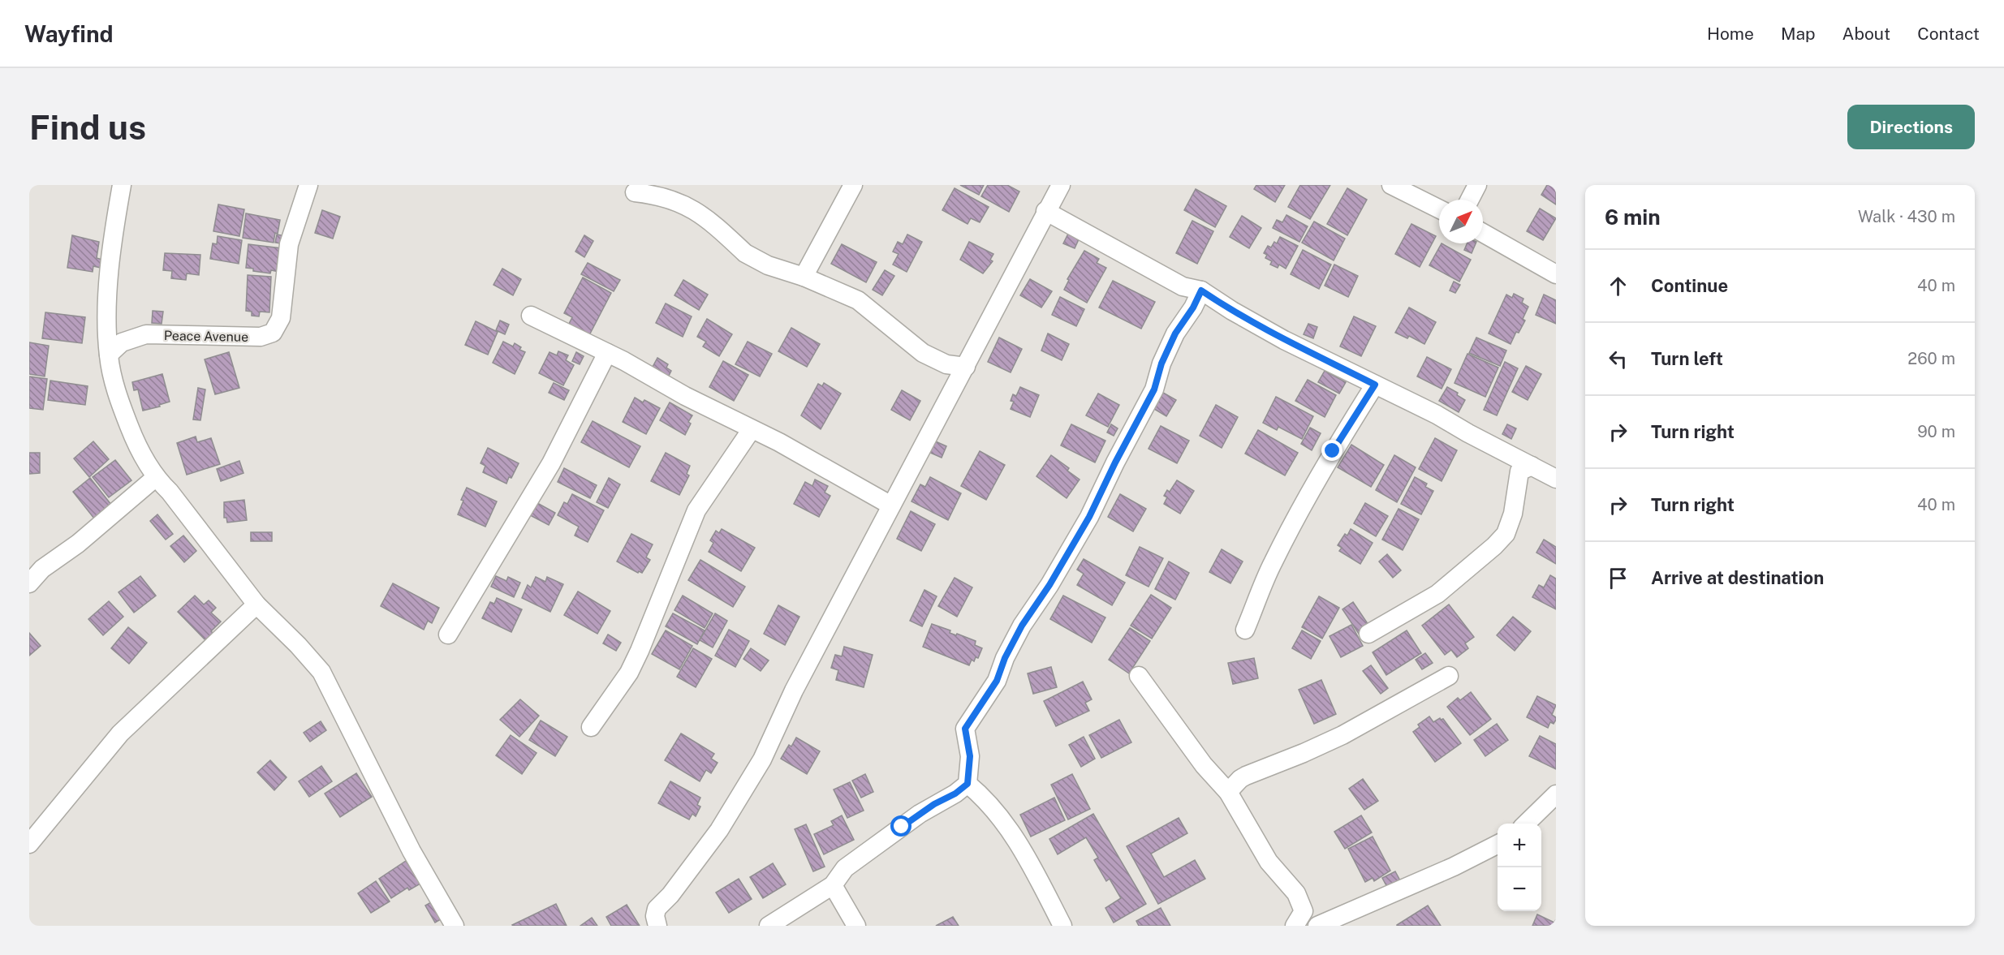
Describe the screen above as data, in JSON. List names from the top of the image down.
{
  "streets": {
    "street": ["Peace Avenue"]
  },
  "north": "top right",
  "page": {
    "header": "Wayfind",
    "nav": [
      "Home",
      "Map",
      "About",
      "Contact"
    ],
    "buttons": "Directions",
    "title": "Find us",
    "heading": ["6 min", "Walk · 430 m"],
    "list": [
      ["Continue", "40 m"],
      ["Turn left", "260 m"],
      ["Turn right", "90 m"],
      ["Turn right", "40 m"],
      "Arrive at destination"
    ],
    "map_buttons": ["+", "−"]
  }
}
